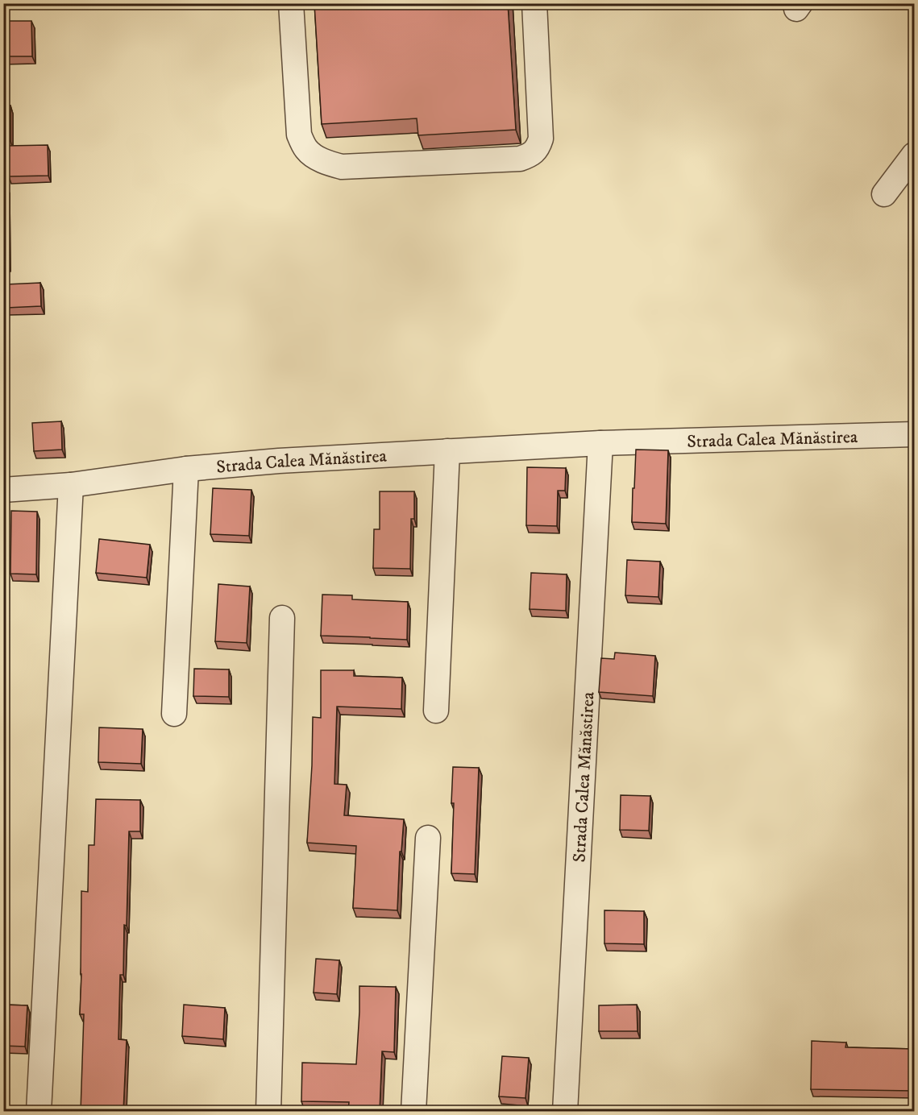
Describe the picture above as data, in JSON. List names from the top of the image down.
{
  "streets": {
    "street": ["Strada Calea Mănăstirea"]
  }
}
